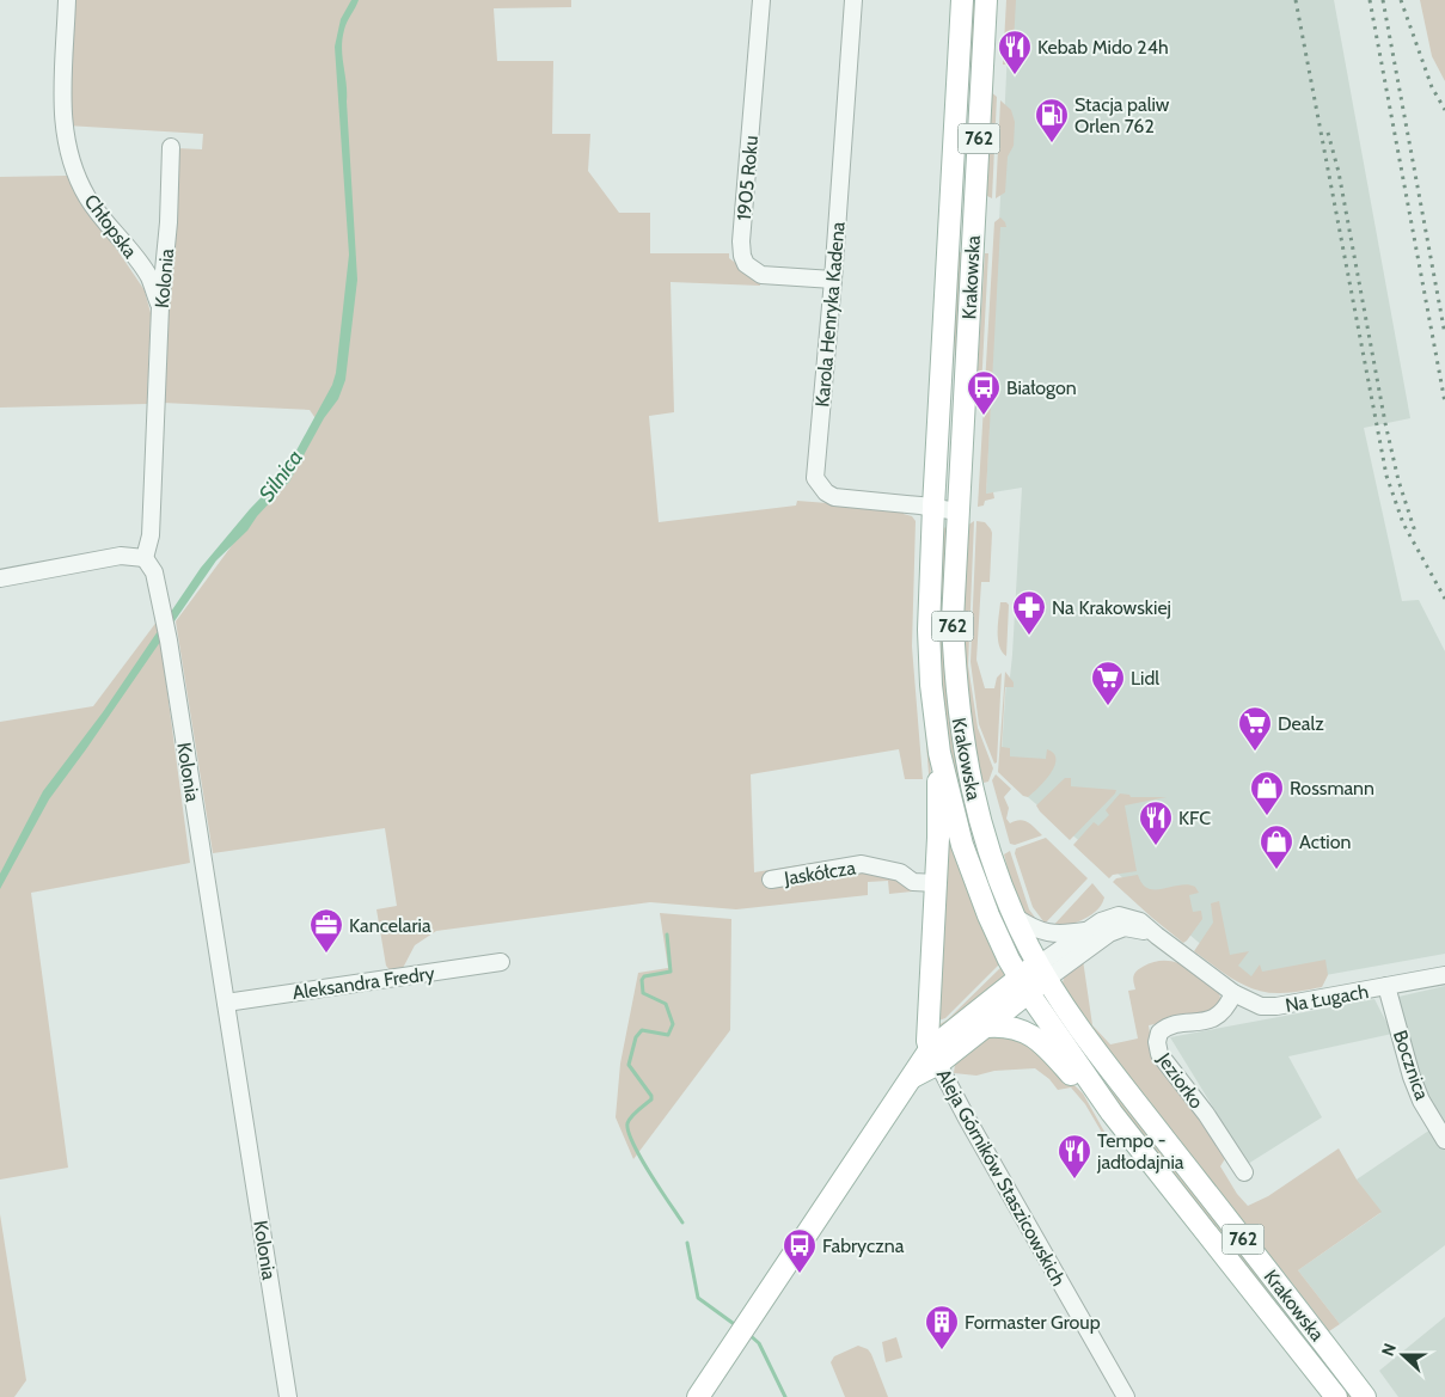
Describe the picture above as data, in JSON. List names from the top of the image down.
{
  "streets": {
    "main road": ["762", "Krakowska"],
    "street": [
      "1905 Roku",
      "Chłopska",
      "Kolonia",
      "Karola Henryka Kadena",
      "Jaskółcza",
      "Aleksandra Fredry",
      "Na Ługach",
      "Bocznica",
      "Jeziorko",
      "Aleja Górników Staszicowskich"
    ]
  },
  "crossings": [
    ["1905 Roku", "Karola Henryka Kadena"],
    ["Chłopska", "Kolonia"],
    ["Krakowska", "Karola Henryka Kadena"],
    ["Krakowska", "Na Ługach"],
    ["Kolonia", "Aleksandra Fredry"],
    ["Na Ługach", "Bocznica"],
    ["Na Ługach", "Jeziorko"]
  ],
  "water": ["Silnica"],
  "places": {
    "restaurant": ["Kebab Mido 24h", "KFC", "Tempo - jadłodajnia"],
    "fuel station": ["Stacja paliw Orlen 762"],
    "bus stop": ["Białogon", "Fabryczna"],
    "pharmacy": ["Na Krakowskiej"],
    "supermarket": ["Lidl", "Dealz"],
    "shop": ["Rossmann", "Action"],
    "office": ["Kancelaria"],
    "building": ["Formaster Group"]
  },
  "north": "left"
}
